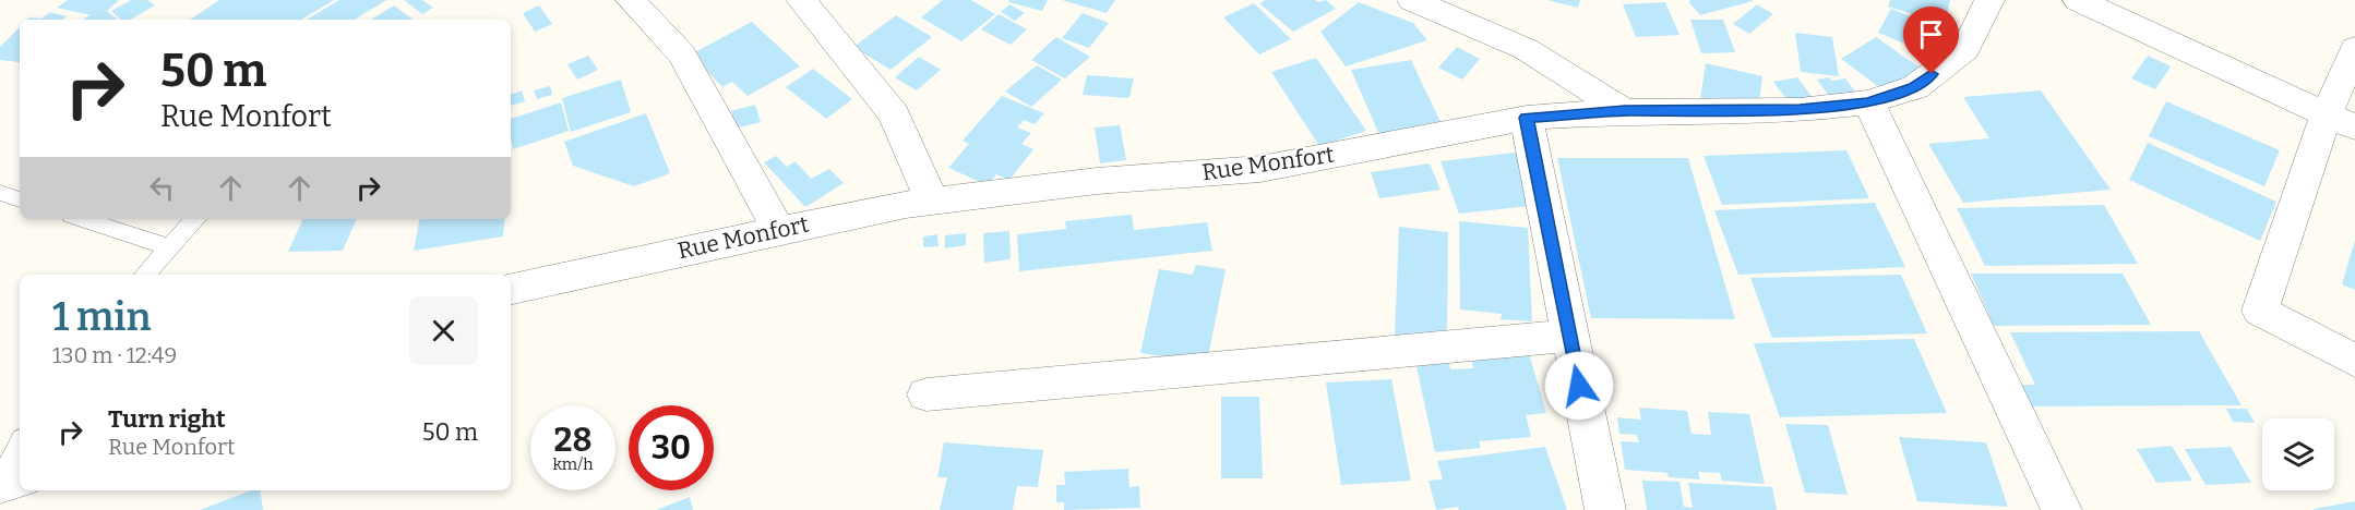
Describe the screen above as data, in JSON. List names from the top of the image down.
{
  "streets": {
    "street": ["Rue Monfort"]
  },
  "page": {
    "turn": ["50 m", "Rue Monfort"],
    "heading": ["1 min", "130 m · 12:49"],
    "list": [
      {
        "name": "Turn right",
        "note": "Rue Monfort",
        "value": "50 m"
      }
    ],
    "speed": "28 km/h",
    "limit": "30"
  }
}
